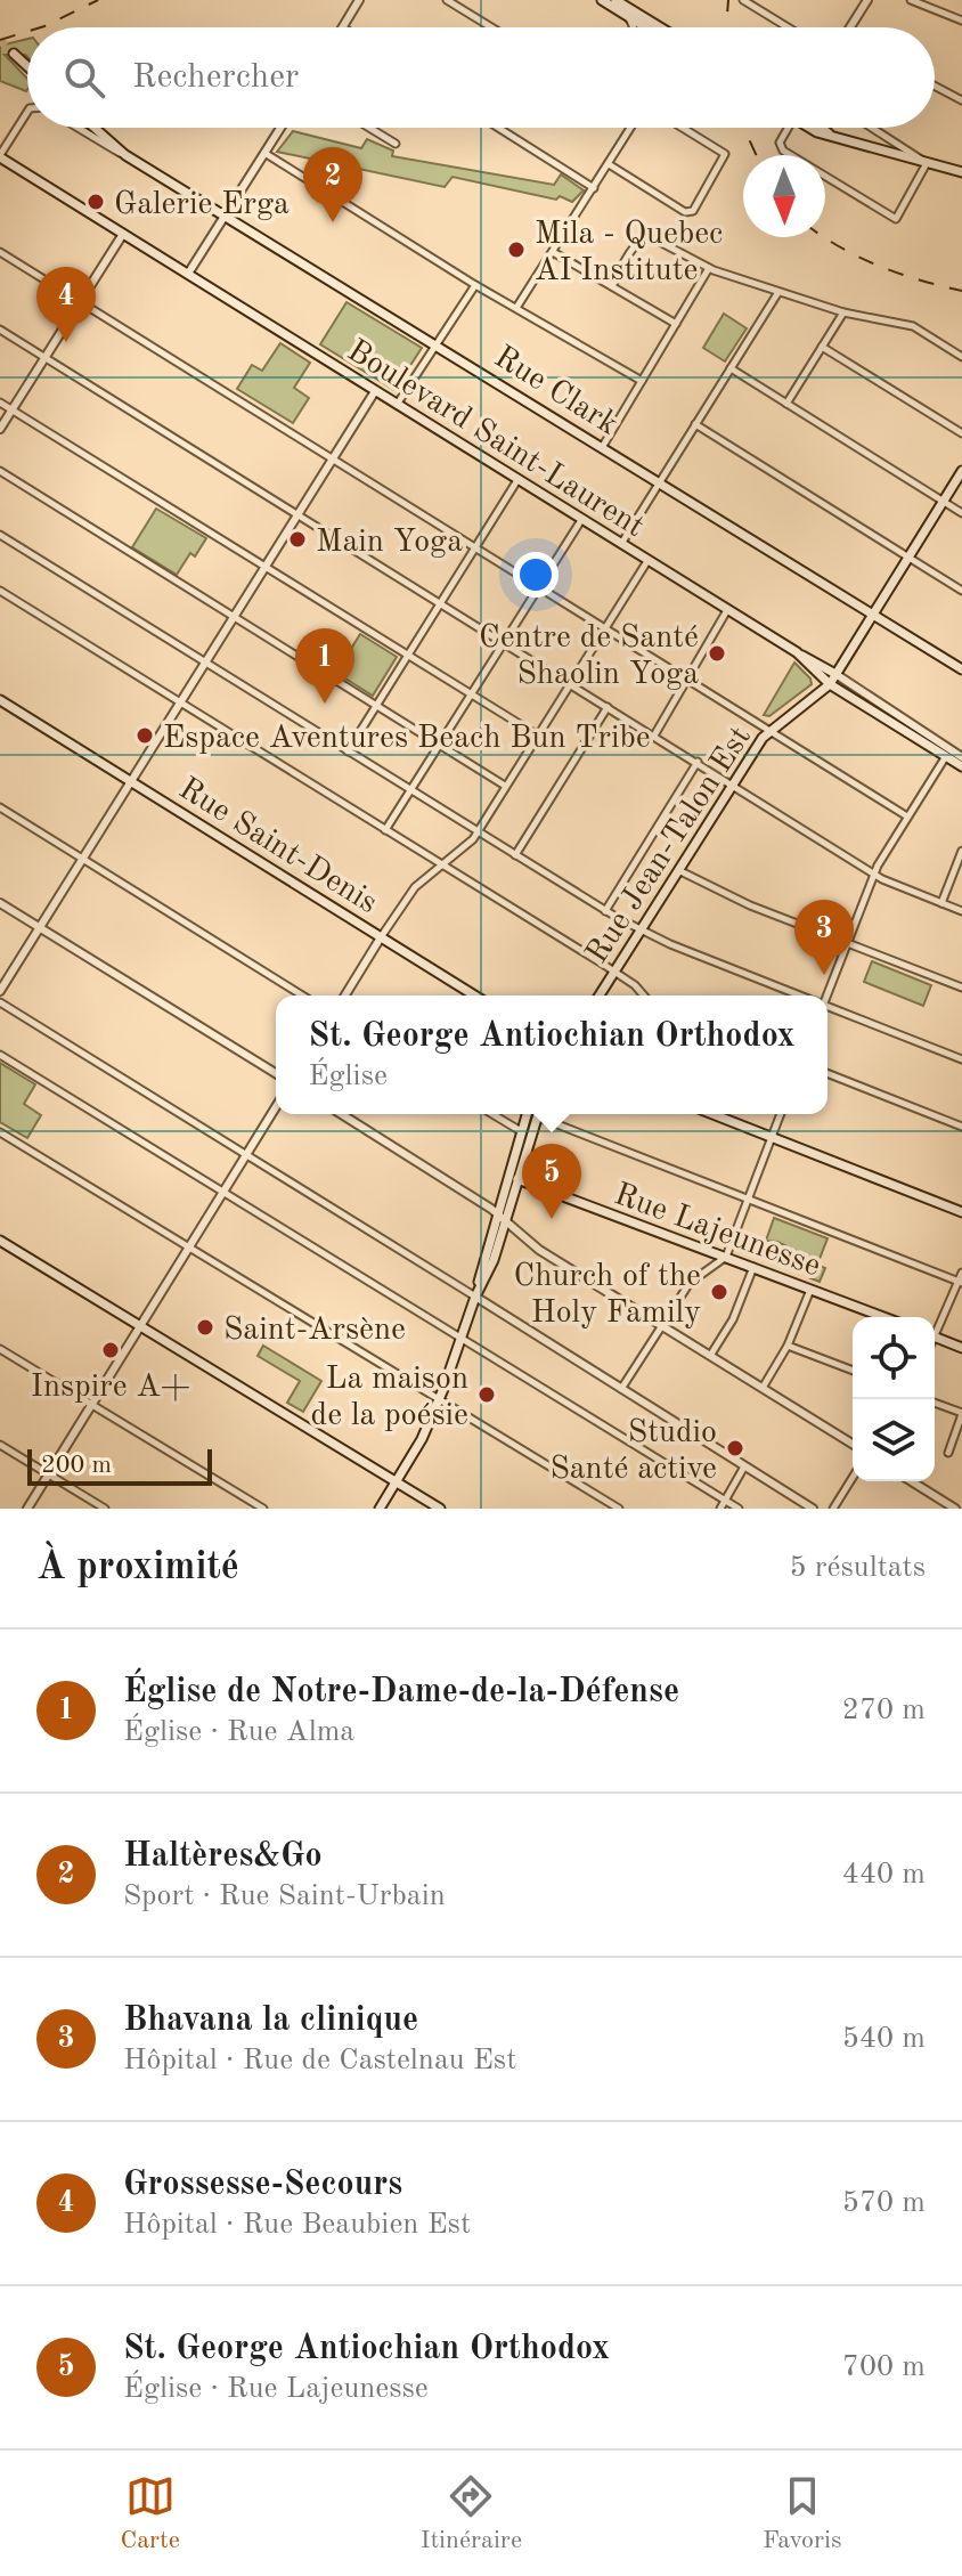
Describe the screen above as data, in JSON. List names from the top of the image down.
{
  "streets": {
    "main road": [
      "Rue Clark",
      "Boulevard Saint-Laurent",
      "Rue Saint-Denis",
      "Rue Jean-Talon Est",
      "Rue Lajeunesse"
    ]
  },
  "crossings": [
    ["Boulevard Saint-Laurent", "Rue Jean-Talon Est"]
  ],
  "places": [
    "Galerie Erga",
    "Mila - Quebec AI Institute",
    "Main Yoga",
    "Centre de Santé Shaolin Yoga",
    "Espace Aventures Beach Bun Tribe",
    "Church of the Holy Family",
    "Saint-Arsène",
    "Inspire A+",
    "La maison de la poésie",
    "Studio Santé active"
  ],
  "scale_bar": "200 m",
  "north": "bottom",
  "page": {
    "search": "Rechercher",
    "pins": [
      "2",
      "4",
      "1",
      "3",
      "5"
    ],
    "popup": ["St. George Antiochian Orthodox", "Église"],
    "scale": "200 m",
    "heading": ["À proximité", "5 résultats"],
    "list": [
      {
        "mark": "1",
        "name": "Église de Notre-Dame-de-la-Défense",
        "note": "Église · Rue Alma",
        "value": "270 m"
      },
      {
        "mark": "2",
        "name": "Haltères&Go",
        "note": "Sport · Rue Saint-Urbain",
        "value": "440 m"
      },
      {
        "mark": "3",
        "name": "Bhavana la clinique",
        "note": "Hôpital · Rue de Castelnau Est",
        "value": "540 m"
      },
      {
        "mark": "4",
        "name": "Grossesse-Secours",
        "note": "Hôpital · Rue Beaubien Est",
        "value": "570 m"
      },
      {
        "mark": "5",
        "name": "St. George Antiochian Orthodox",
        "note": "Église · Rue Lajeunesse",
        "value": "700 m"
      }
    ],
    "nav": ["Carte", "Itinéraire", "Favoris"]
  }
}
